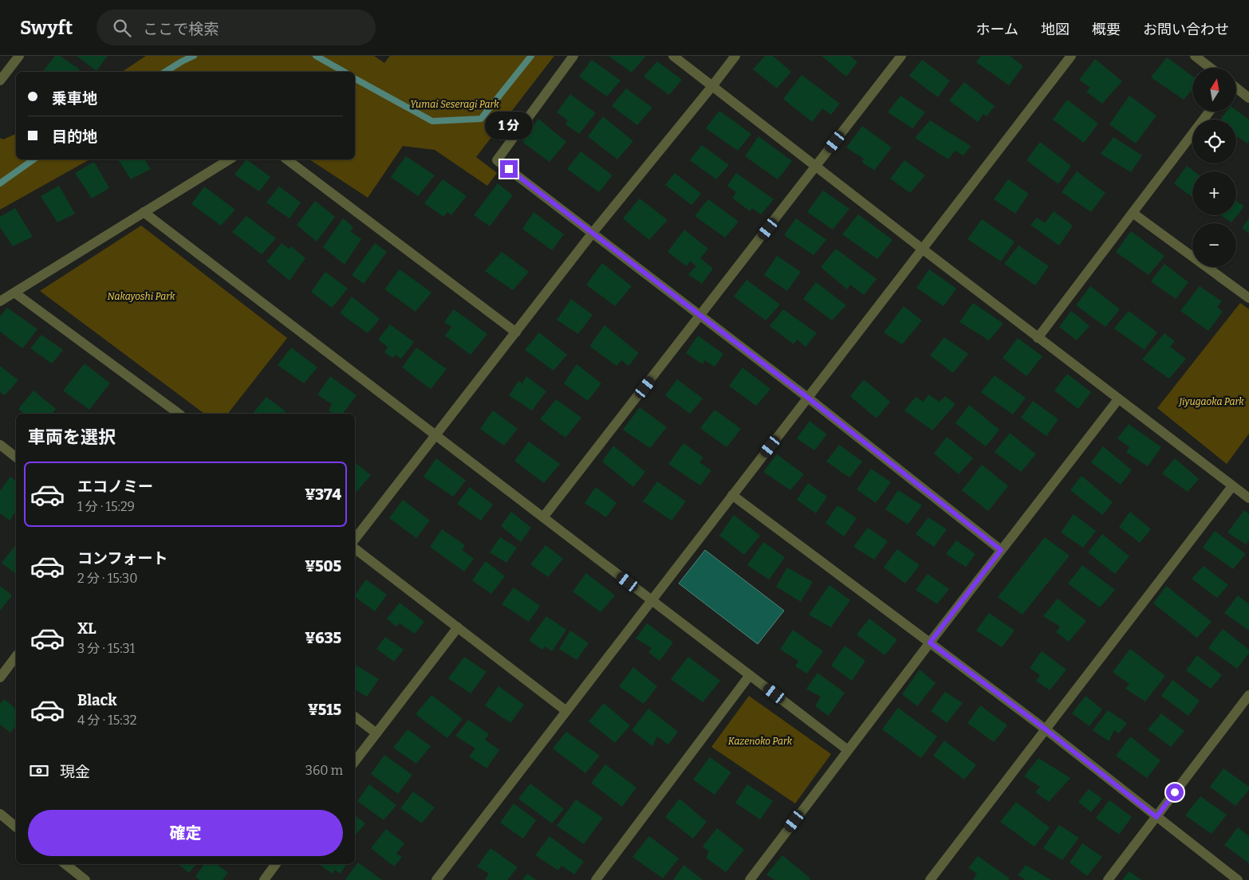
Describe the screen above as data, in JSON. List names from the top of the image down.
{
  "parks": [
    "Yumai Seseragi Park",
    "Nakayoshi Park",
    "Jiyugaoka Park",
    "Kazenoko Park"
  ],
  "north": "top",
  "page": {
    "header": "Swyft",
    "search": "ここで検索",
    "nav": [
      "ホーム",
      "地図",
      "概要",
      "お問い合わせ"
    ],
    "map_buttons": ["+", "−"],
    "banner": ["乗車地", "目的地"],
    "bubble": "1 分",
    "heading": "車両を選択",
    "list": [
      {
        "name": "エコノミー",
        "note": "1 分 · 15:29",
        "value": "¥374"
      },
      {
        "name": "コンフォート",
        "note": "2 分 · 15:30",
        "value": "¥505"
      },
      {
        "name": "XL",
        "note": "3 分 · 15:31",
        "value": "¥635"
      },
      {
        "name": "Black",
        "note": "4 分 · 15:32",
        "value": "¥515"
      }
    ],
    "pay": ["現金", "360 m"],
    "buttons": "確定"
  }
}
